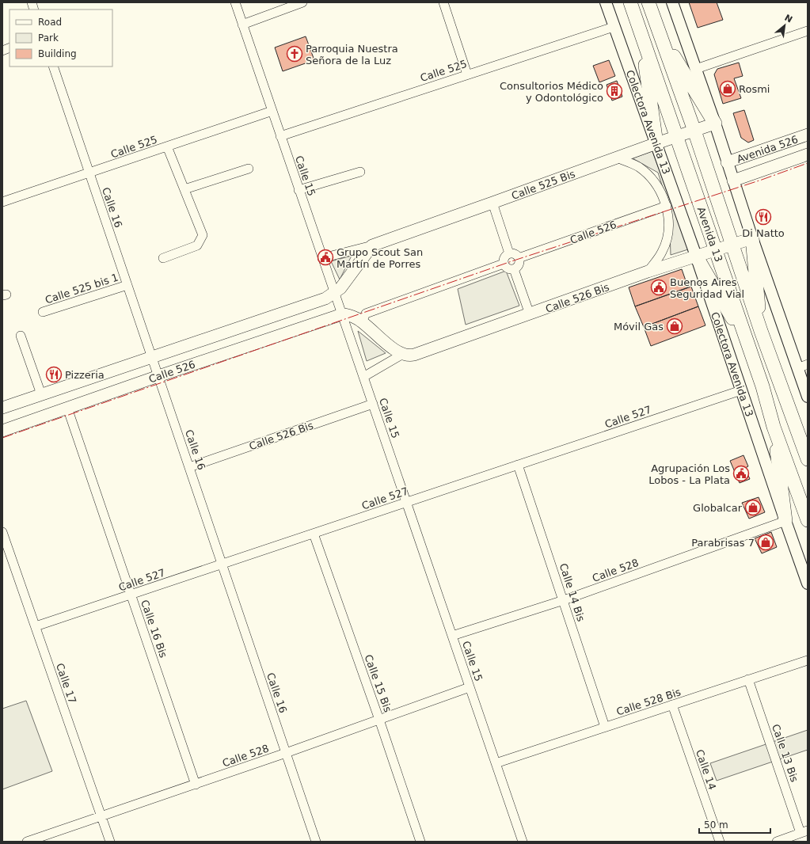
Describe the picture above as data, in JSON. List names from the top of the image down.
{
  "streets": {
    "main road": [
      "Avenida 526",
      "Calle 525 Bis",
      "Calle 526",
      "Avenida 13",
      "Calle 526 Bis"
    ],
    "street": [
      "Calle 525",
      "Colectora Avenida 13",
      "Calle 15",
      "Calle 16",
      "Calle 525 bis 1",
      "Calle 527",
      "Calle 528",
      "Calle 14 Bis",
      "Calle 16 Bis",
      "Calle 17",
      "Calle 15 Bis",
      "Calle 528 Bis",
      "Calle 13 Bis",
      "Calle 14"
    ]
  },
  "crossings": [
    ["Calle 525", "Colectora Avenida 13"],
    ["Calle 525", "Calle 15"],
    ["Calle 525", "Calle 16"],
    ["Colectora Avenida 13", "Calle 525 Bis"],
    ["Colectora Avenida 13", "Calle 526 Bis"],
    ["Colectora Avenida 13", "Calle 527"],
    ["Colectora Avenida 13", "Calle 528"],
    ["Calle 15", "Calle 525 Bis"],
    ["Calle 15", "Calle 526"],
    ["Calle 15", "Calle 526 Bis"],
    ["Calle 15", "Calle 527"],
    ["Calle 15", "Calle 528"],
    ["Calle 15", "Calle 528 Bis"],
    ["Calle 525 Bis", "Avenida 13"],
    ["Calle 16", "Calle 526"],
    ["Calle 16", "Calle 525 bis 1"],
    ["Calle 16", "Calle 526 Bis"],
    ["Calle 16", "Calle 527"],
    ["Calle 16", "Calle 528"],
    ["Calle 526", "Calle 16 Bis"],
    ["Avenida 13", "Calle 526 Bis"],
    ["Calle 527", "Calle 14 Bis"],
    ["Calle 527", "Calle 16 Bis"],
    ["Calle 527", "Calle 17"],
    ["Calle 527", "Calle 15 Bis"],
    ["Calle 528", "Calle 14 Bis"],
    ["Calle 528", "Calle 16 Bis"],
    ["Calle 528", "Calle 17"],
    ["Calle 528", "Calle 15 Bis"],
    ["Calle 14 Bis", "Calle 528 Bis"],
    ["Calle 528 Bis", "Calle 13 Bis"],
    ["Calle 528 Bis", "Calle 14"]
  ],
  "places": {
    "church": ["Parroquia Nuestra Señora de la Luz"],
    "shop": [
      "Rosmi",
      "Móvil Gas",
      "Globalcar",
      "Parabrisas 7"
    ],
    "building": ["Consultorios Médico y Odontológico"],
    "restaurant": ["Di Natto", "Pizzeria"],
    "public building": ["Grupo Scout San Martín de Porres", "Buenos Aires Seguridad Vial", "Agrupación Los Lobos - La Plata"]
  },
  "legend": ["Road", "Park", "Building"],
  "scale_bar": "50 m",
  "north": "top right"
}
